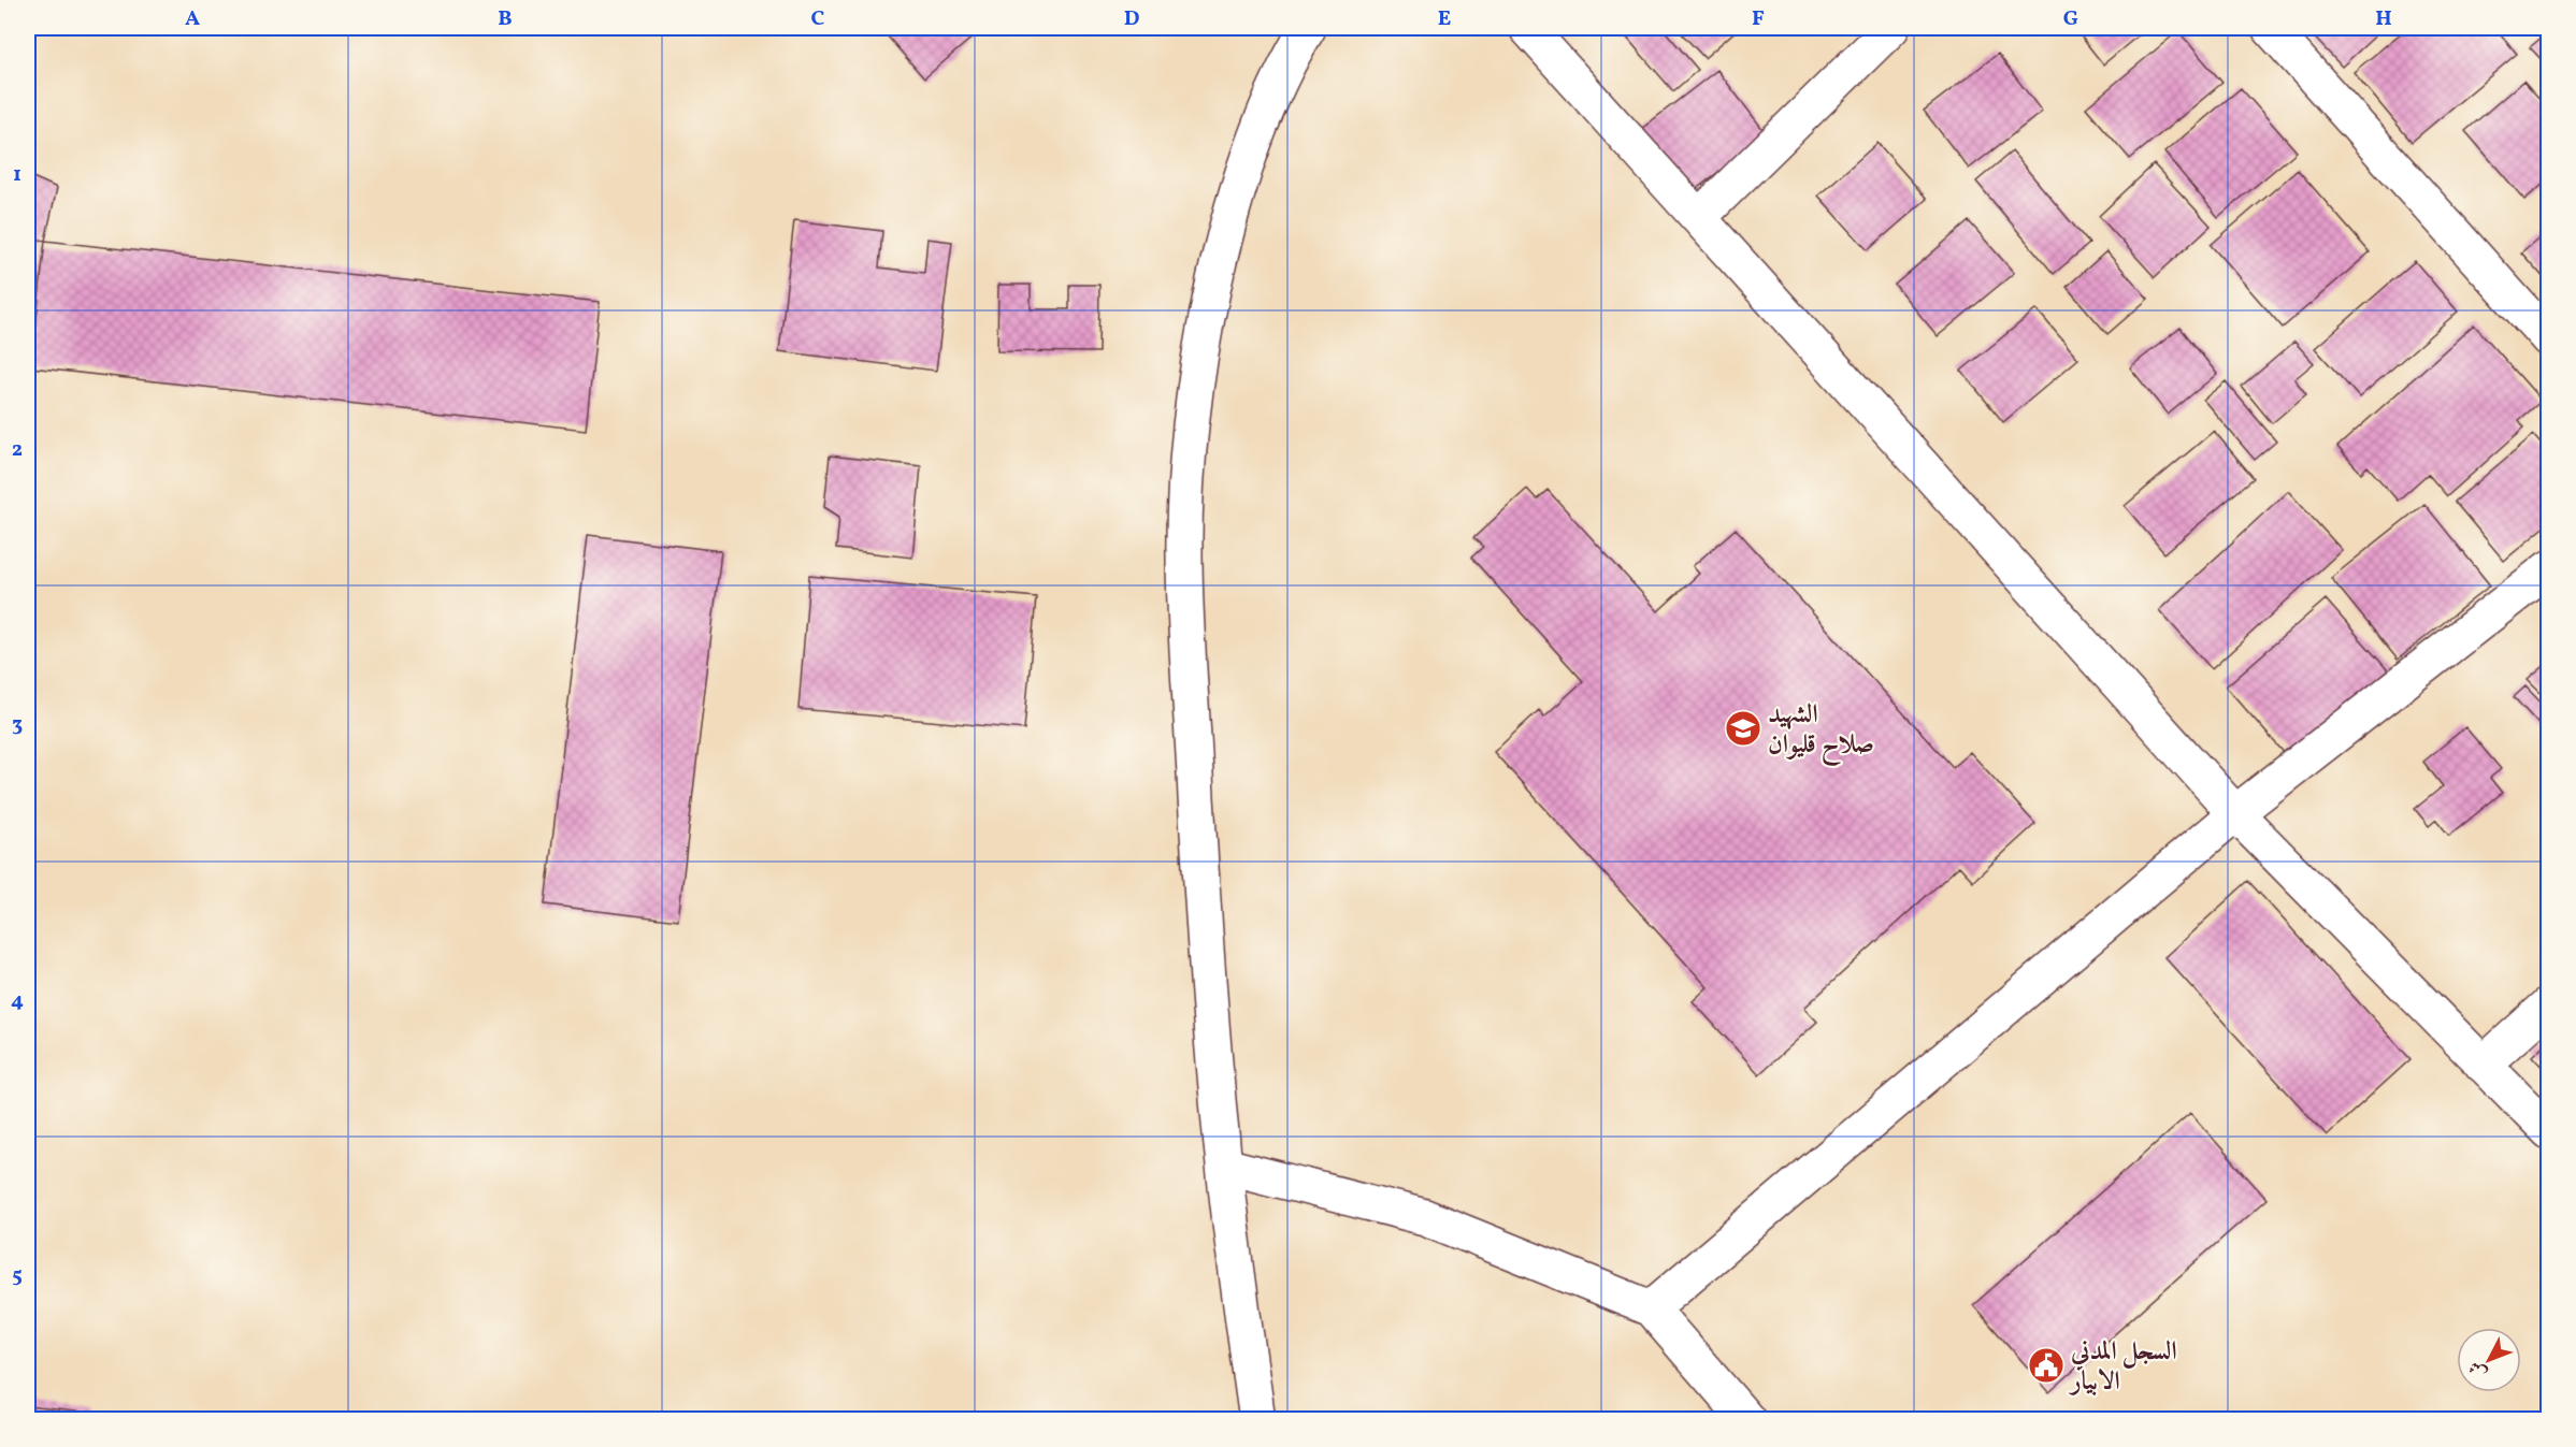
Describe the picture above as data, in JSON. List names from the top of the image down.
{
  "places": {
    "school or university": ["الشهيد صلاح قليوان"],
    "public building": ["السجل المدني الابيار"]
  },
  "north": "bottom left",
  "grid": {
    "columns": [
      "A",
      "B",
      "C",
      "D",
      "E",
      "F",
      "G",
      "H"
    ],
    "rows": [
      "1",
      "2",
      "3",
      "4",
      "5"
    ]
  }
}
